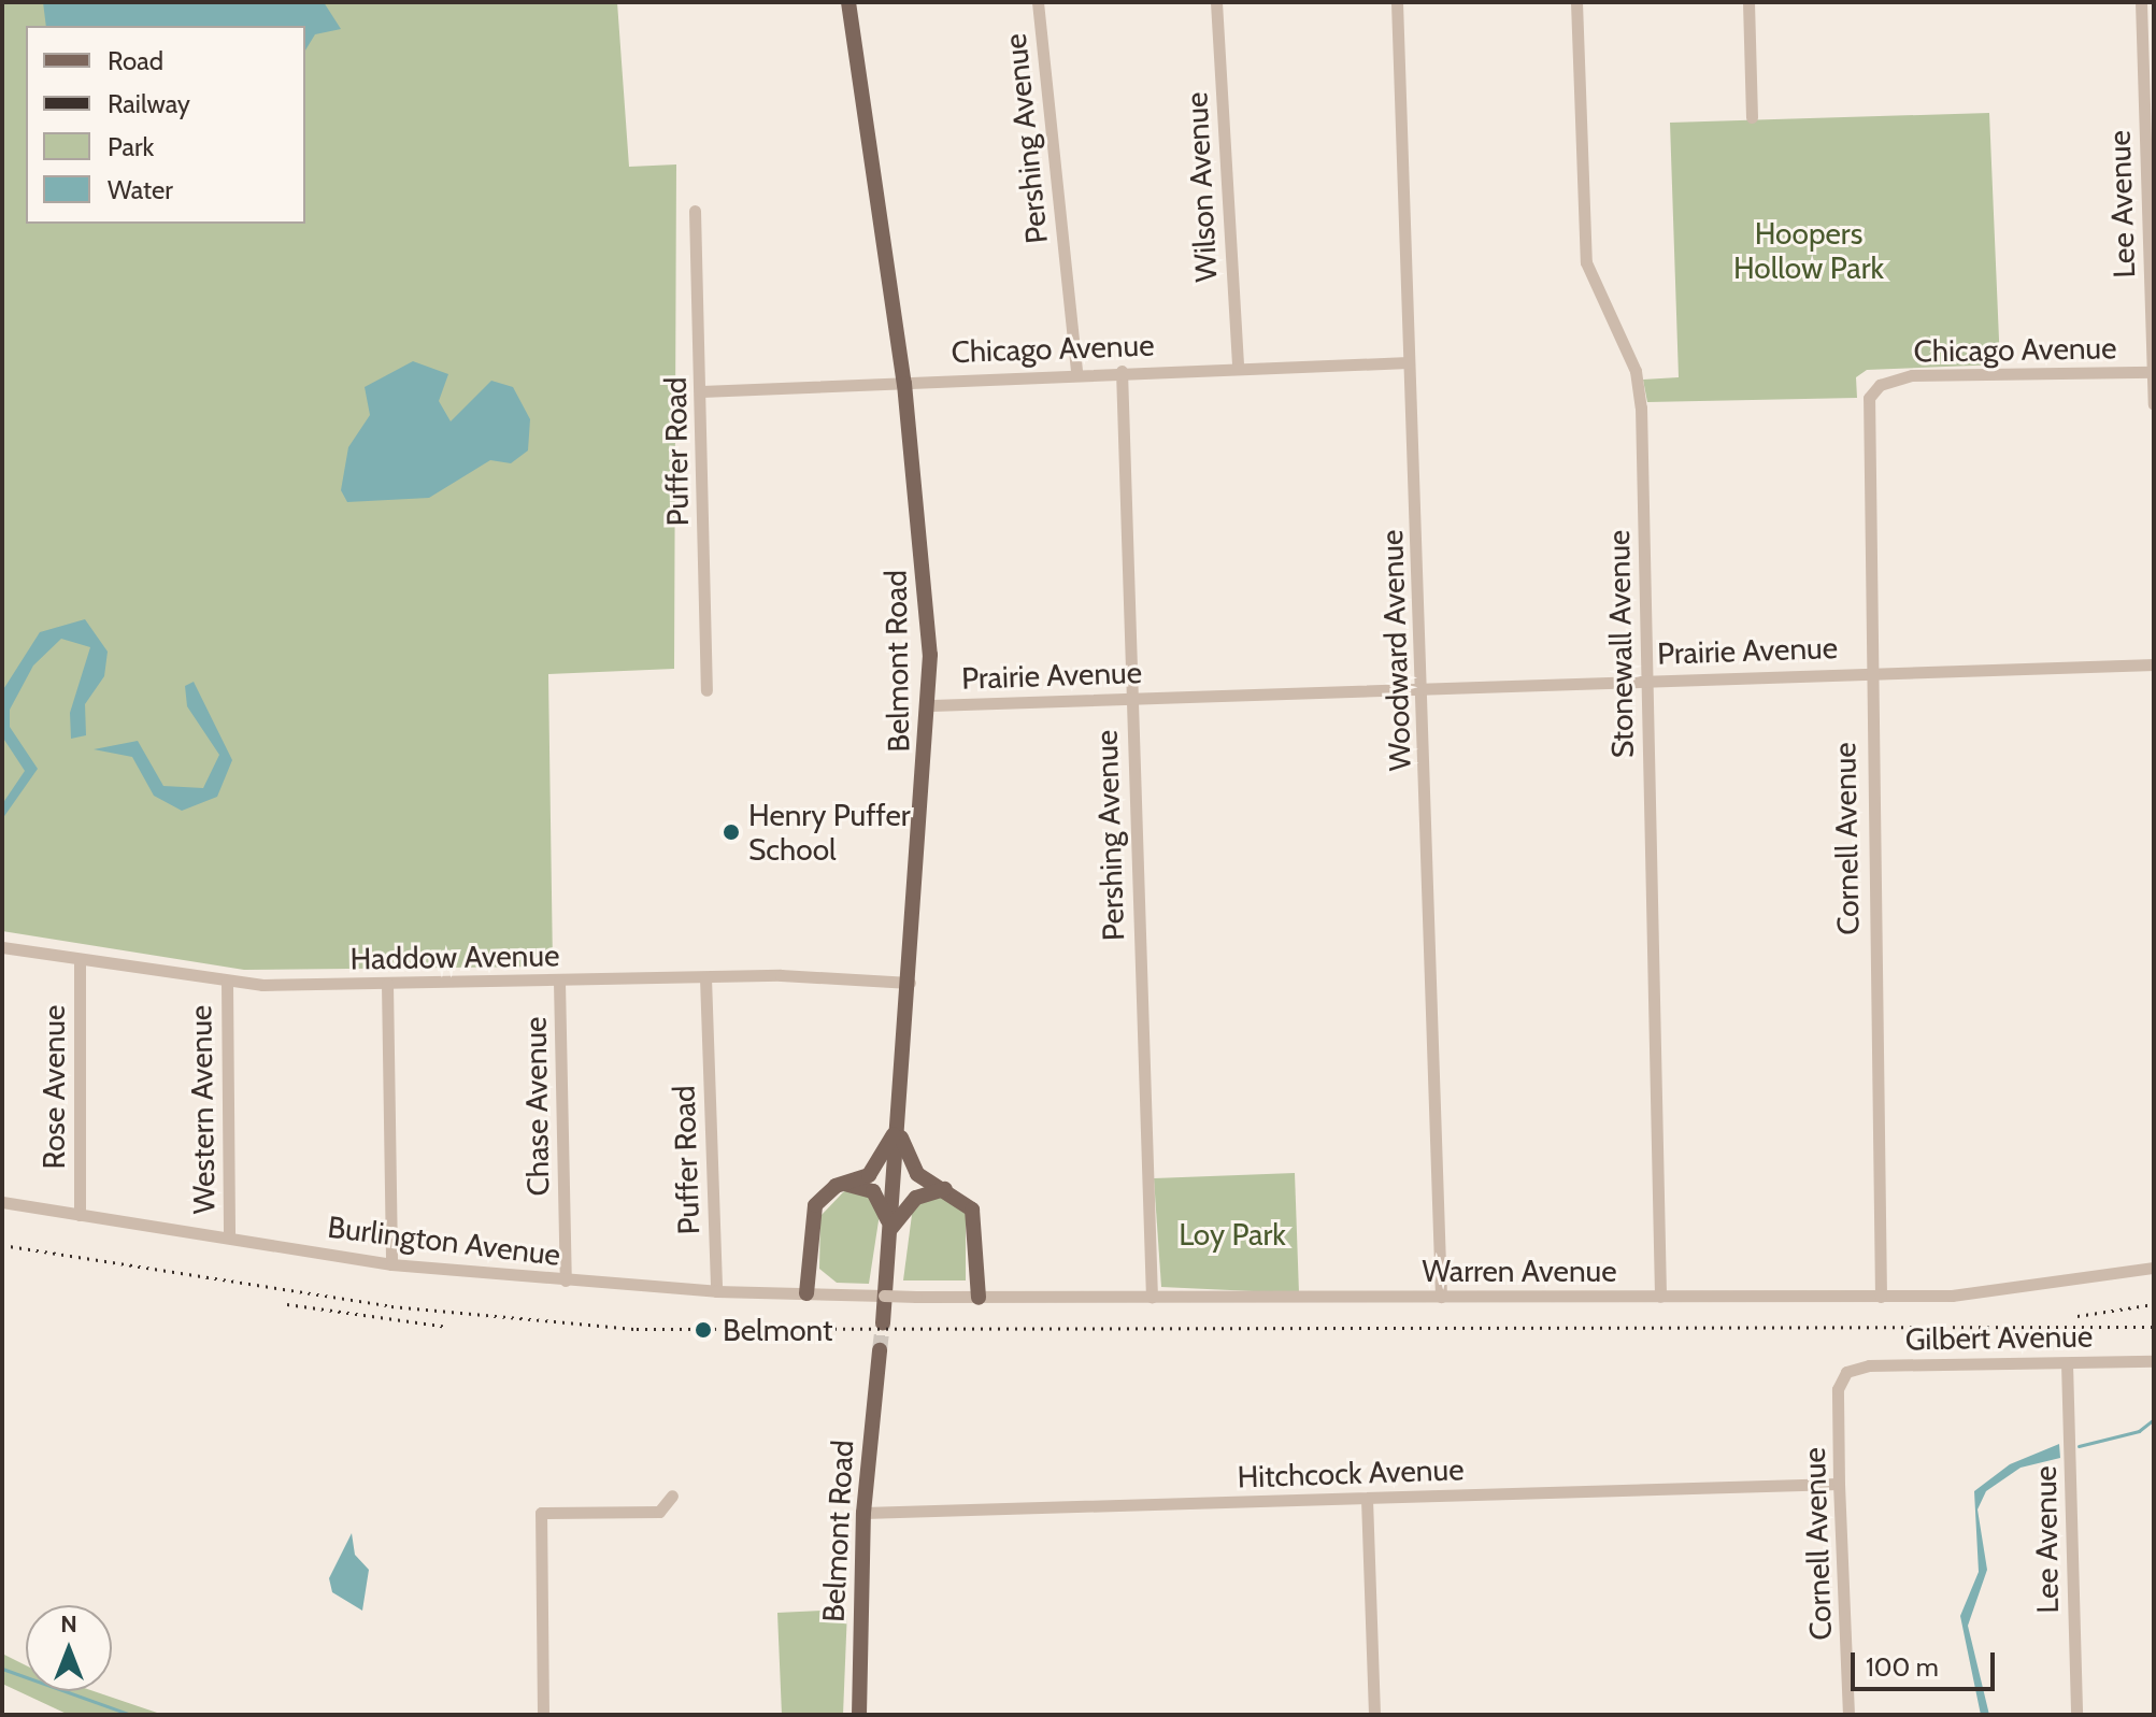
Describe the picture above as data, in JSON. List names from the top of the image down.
{
  "streets": {
    "main road": ["Belmont Road"],
    "street": [
      "Pershing Avenue",
      "Wilson Avenue",
      "Lee Avenue",
      "Chicago Avenue",
      "Puffer Road",
      "Stonewall Avenue",
      "Woodward Avenue",
      "Prairie Avenue",
      "Cornell Avenue",
      "Haddow Avenue",
      "Rose Avenue",
      "Chase Avenue",
      "Western Avenue",
      "Burlington Avenue",
      "Warren Avenue",
      "Gilbert Avenue",
      "Hitchcock Avenue"
    ]
  },
  "crossings": [
    ["Pershing Avenue", "Chicago Avenue"],
    ["Pershing Avenue", "Prairie Avenue"],
    ["Pershing Avenue", "Warren Avenue"],
    ["Wilson Avenue", "Chicago Avenue"],
    ["Lee Avenue", "Chicago Avenue"],
    ["Lee Avenue", "Gilbert Avenue"],
    ["Chicago Avenue", "Puffer Road"],
    ["Chicago Avenue", "Woodward Avenue"],
    ["Chicago Avenue", "Belmont Road"],
    ["Chicago Avenue", "Cornell Avenue"],
    ["Puffer Road", "Haddow Avenue"],
    ["Puffer Road", "Burlington Avenue"],
    ["Stonewall Avenue", "Prairie Avenue"],
    ["Stonewall Avenue", "Warren Avenue"],
    ["Woodward Avenue", "Prairie Avenue"],
    ["Woodward Avenue", "Warren Avenue"],
    ["Prairie Avenue", "Belmont Road"],
    ["Prairie Avenue", "Cornell Avenue"],
    ["Belmont Road", "Haddow Avenue"],
    ["Belmont Road", "Hitchcock Avenue"],
    ["Cornell Avenue", "Warren Avenue"],
    ["Cornell Avenue", "Gilbert Avenue"],
    ["Cornell Avenue", "Hitchcock Avenue"],
    ["Haddow Avenue", "Rose Avenue"],
    ["Haddow Avenue", "Chase Avenue"],
    ["Haddow Avenue", "Western Avenue"],
    ["Rose Avenue", "Burlington Avenue"],
    ["Chase Avenue", "Burlington Avenue"],
    ["Western Avenue", "Burlington Avenue"],
    ["Burlington Avenue", "Warren Avenue"]
  ],
  "parks": ["Hoopers Hollow Park", "Loy Park"],
  "places": ["Henry Puffer School", "Belmont"],
  "legend": [
    "Road",
    "Railway",
    "Park",
    "Water"
  ],
  "scale_bar": "100 m",
  "north": "top"
}
